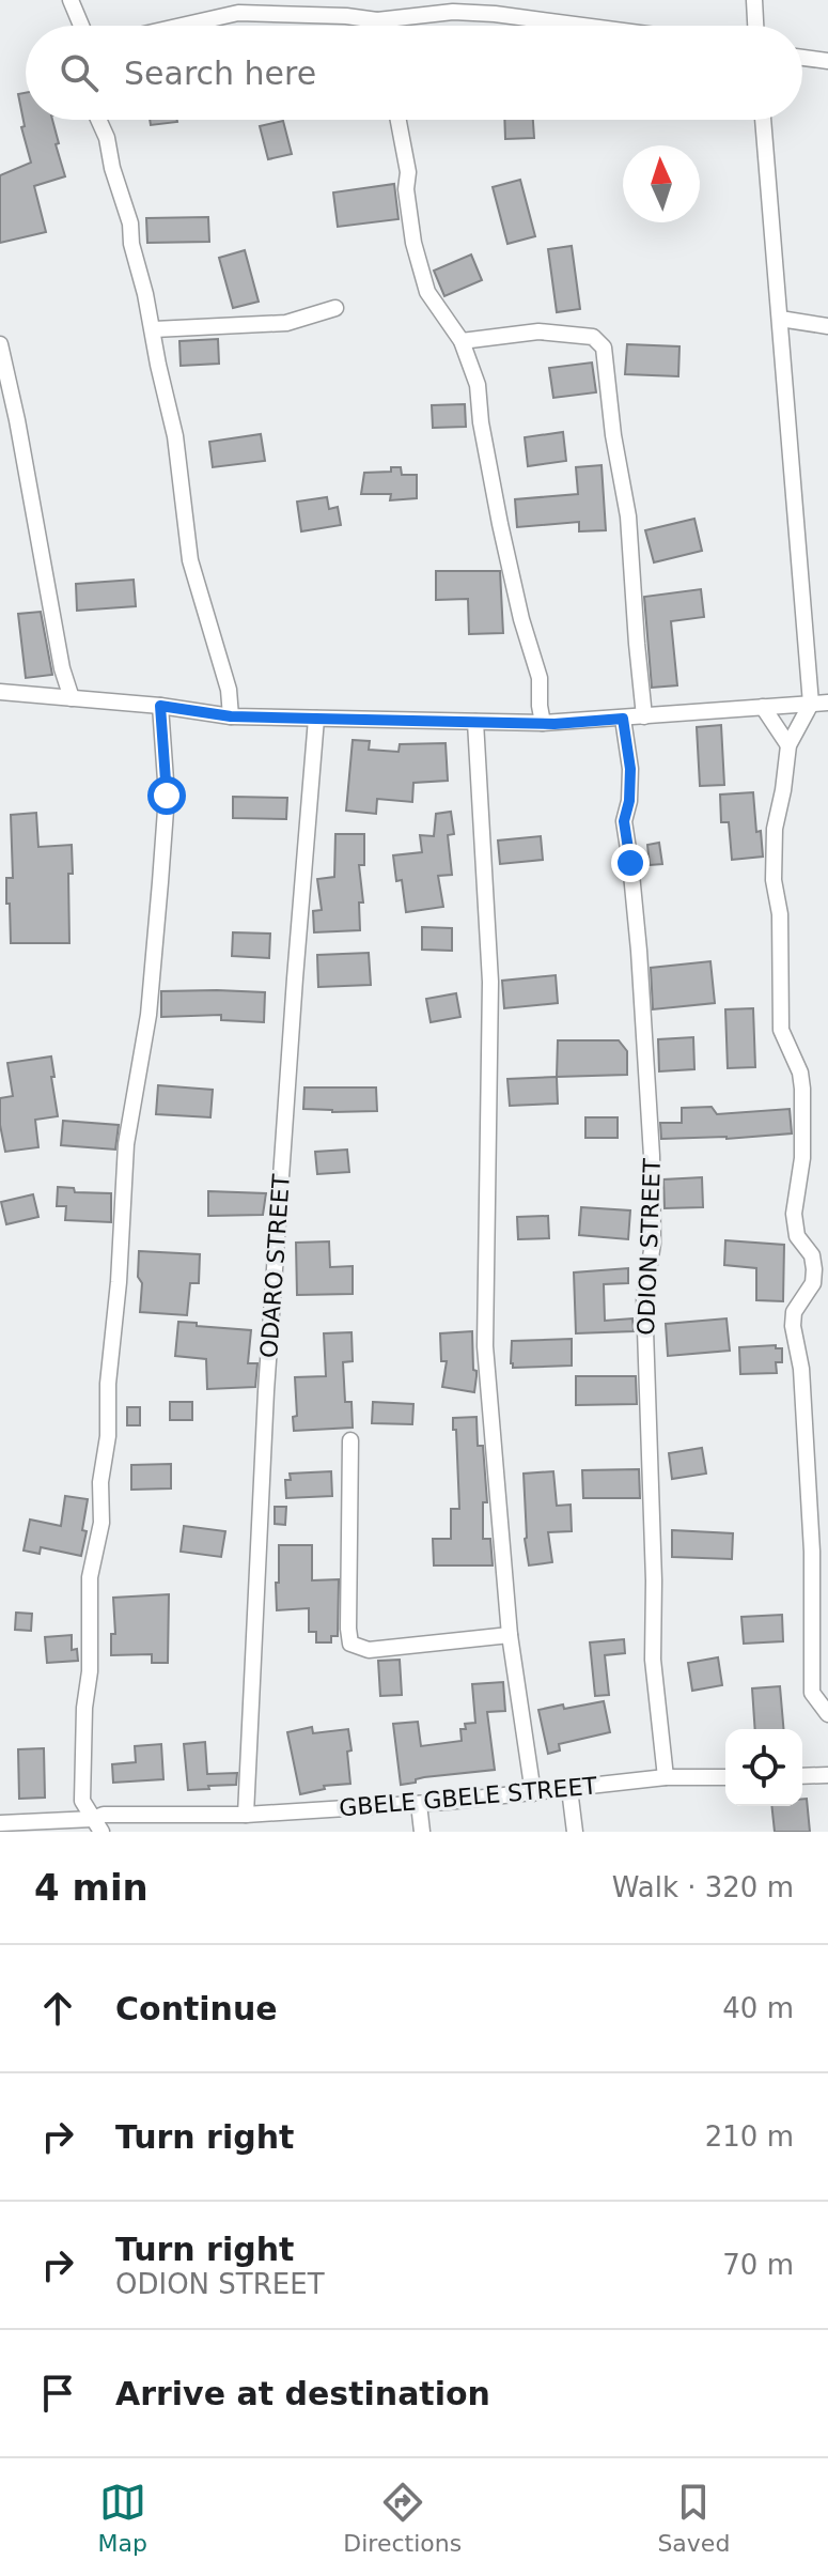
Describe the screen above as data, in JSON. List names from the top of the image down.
{
  "streets": {
    "street": ["ODION STREET", "ODARO STREET", "GBELE GBELE STREET"]
  },
  "crossings": [
    ["ODION STREET", "GBELE GBELE STREET"],
    ["ODARO STREET", "GBELE GBELE STREET"]
  ],
  "north": "top",
  "page": {
    "search": "Search here",
    "heading": ["4 min", "Walk · 320 m"],
    "list": [
      ["Continue", "40 m"],
      ["Turn right", "210 m"],
      ["Turn right", "ODION STREET", "70 m"],
      "Arrive at destination"
    ],
    "nav": ["Map", "Directions", "Saved"]
  }
}
